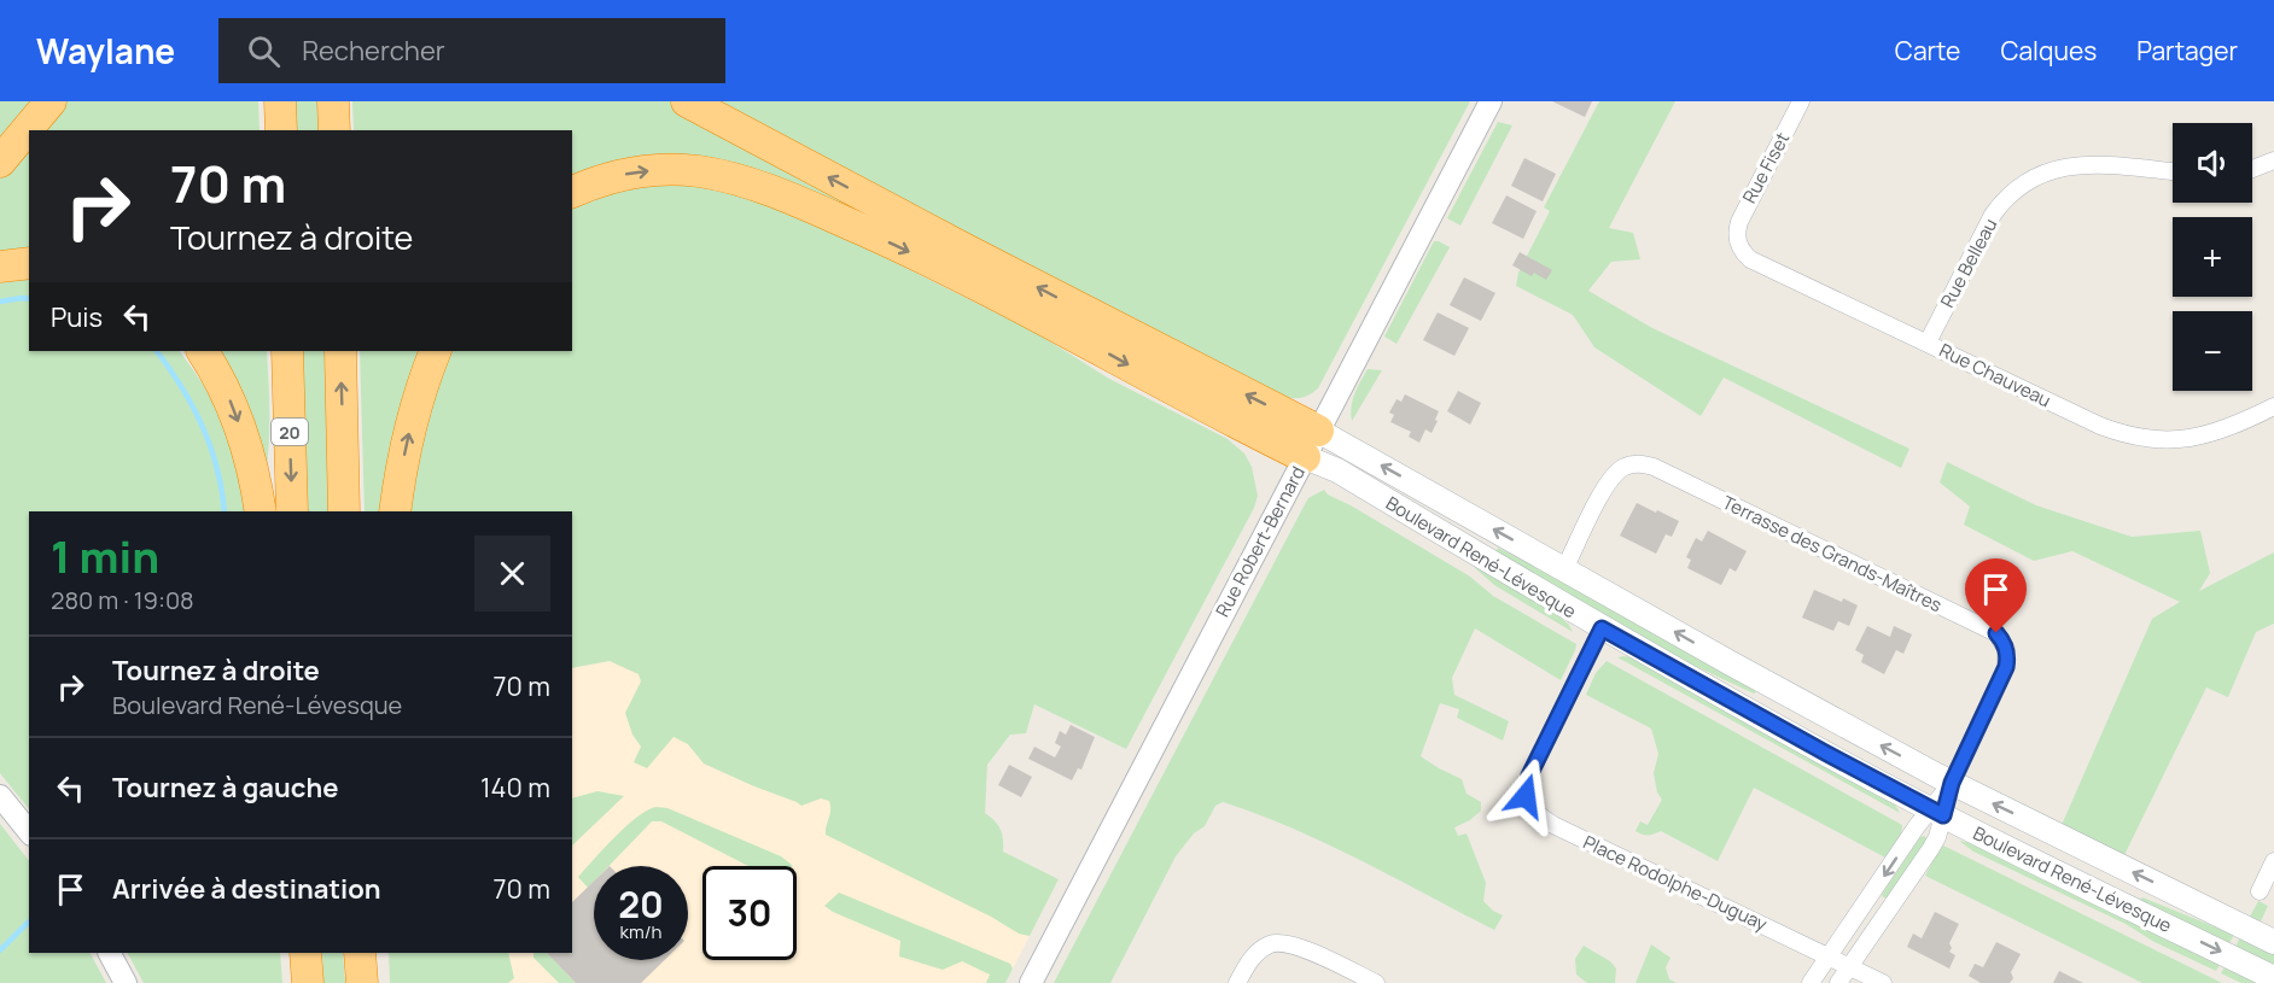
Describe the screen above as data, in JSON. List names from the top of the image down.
{
  "streets": {
    "highway": ["20"],
    "main road": ["Boulevard René-Lévesque"],
    "street": [
      "Rue Fiset",
      "Rue Belleau",
      "Rue Chauveau",
      "Rue Robert-Bernard",
      "Terrasse des Grands-Maîtres",
      "Place Rodolphe-Duguay"
    ]
  },
  "crossings": [
    ["Rue Fiset", "Rue Chauveau"],
    ["Rue Belleau", "Rue Chauveau"],
    ["Rue Robert-Bernard", "Boulevard René-Lévesque"],
    ["Terrasse des Grands-Maîtres", "Boulevard René-Lévesque"],
    ["Boulevard René-Lévesque", "Place Rodolphe-Duguay"]
  ],
  "page": {
    "header": "Waylane",
    "search": "Rechercher",
    "nav": ["Carte", "Calques", "Partager"],
    "map_buttons": ["+", "−"],
    "turn": ["70 m", "Tournez à droite"],
    "then": "Puis",
    "heading": ["1 min", "280 m · 19:08"],
    "list": [
      {
        "name": "Tournez à droite",
        "note": "Boulevard René-Lévesque",
        "value": "70 m"
      },
      {
        "name": "Tournez à gauche",
        "value": "140 m"
      },
      {
        "name": "Arrivée à destination",
        "value": "70 m"
      }
    ],
    "speed": "20 km/h",
    "limit": "30"
  }
}
